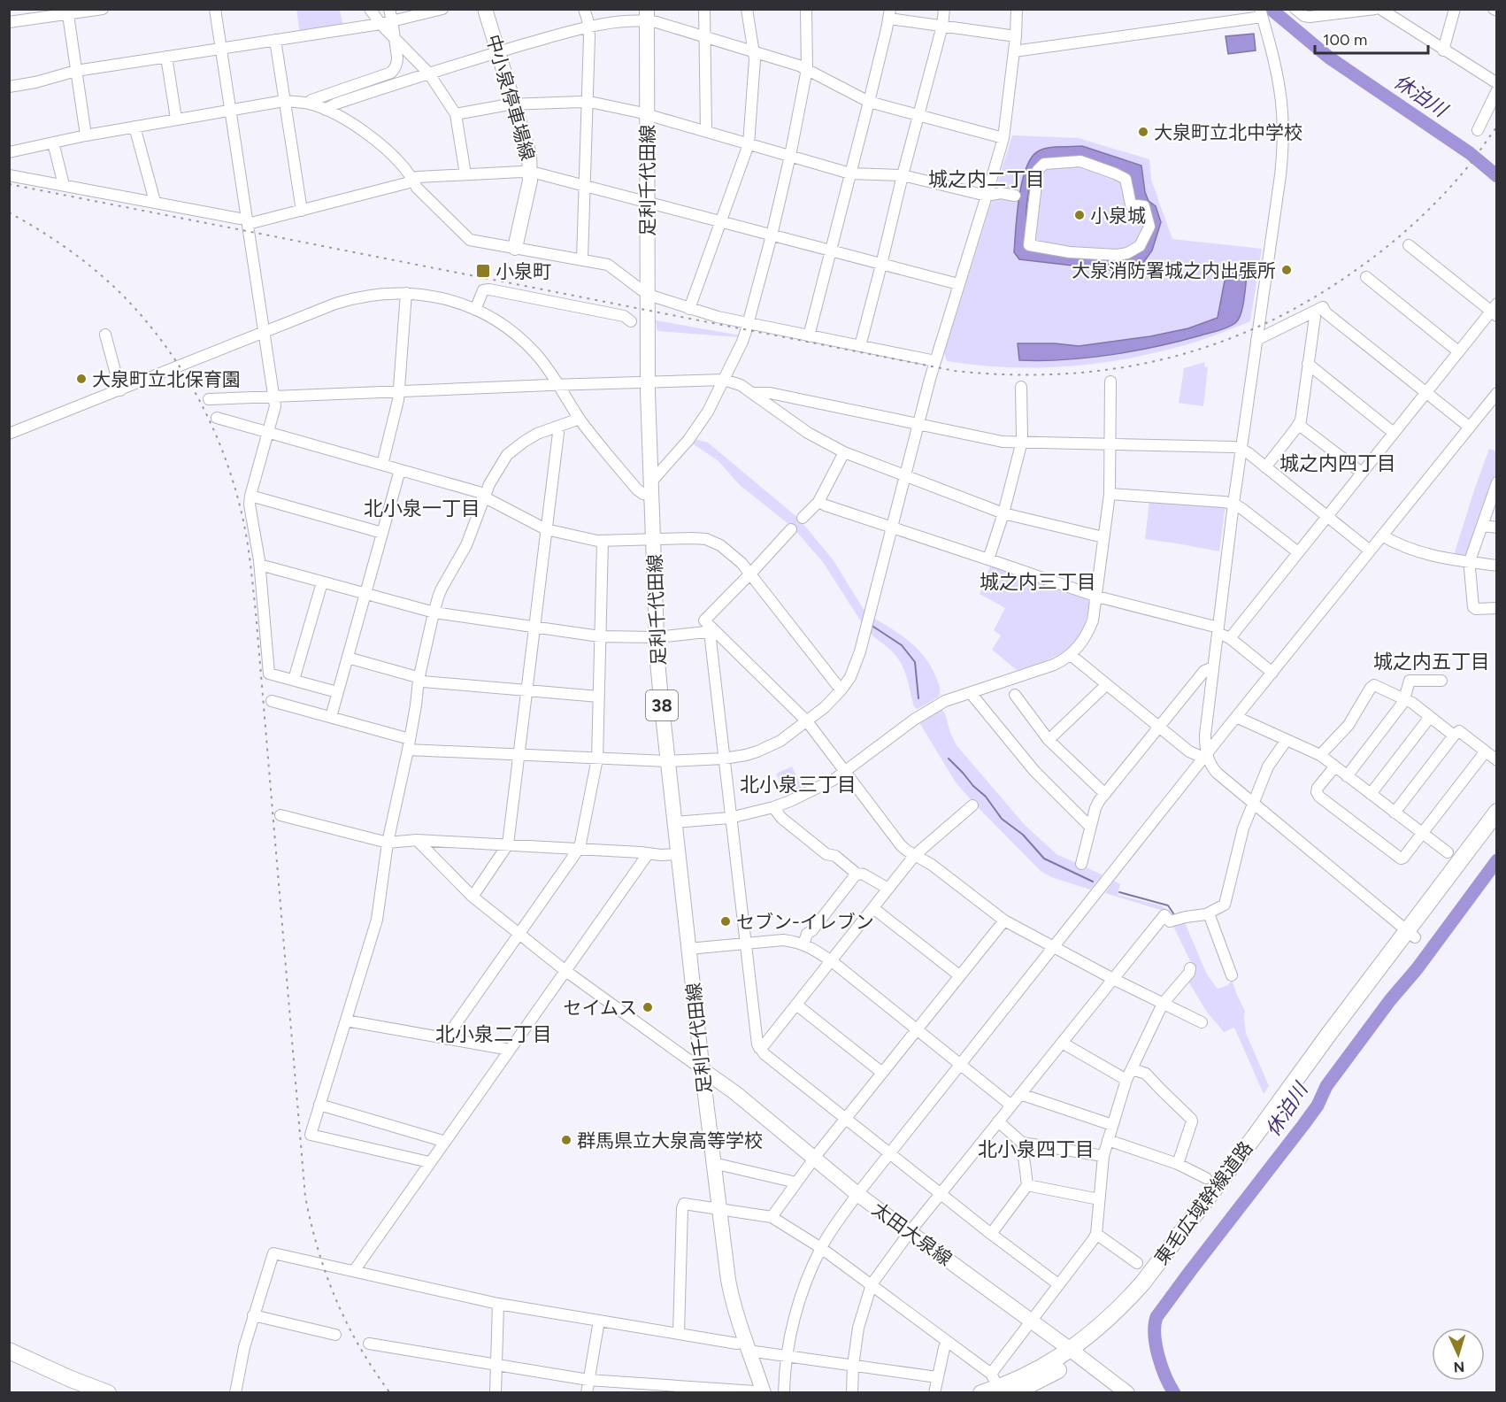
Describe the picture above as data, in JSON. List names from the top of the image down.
{
  "streets": {
    "highway": ["東毛広域幹線道路"],
    "main road": [
      "中小泉停車場線",
      "足利千代田線",
      "38",
      "太田大泉線"
    ]
  },
  "crossings": [
    ["足利千代田線", "太田大泉線"],
    ["東毛広域幹線道路", "太田大泉線"]
  ],
  "districts": [
    "城之内二丁目",
    "城之内四丁目",
    "北小泉一丁目",
    "城之内三丁目",
    "城之内五丁目",
    "北小泉三丁目",
    "北小泉二丁目",
    "北小泉四丁目"
  ],
  "water": ["休泊川"],
  "places": {
    "other": [
      "大泉町立北中学校",
      "小泉城",
      "大泉消防署城之内出張所",
      "大泉町立北保育園",
      "セブン-イレブン",
      "セイムス",
      "群馬県立大泉高等学校"
    ],
    "transit": ["小泉町"]
  },
  "scale_bar": "100 m",
  "north": "bottom"
}
